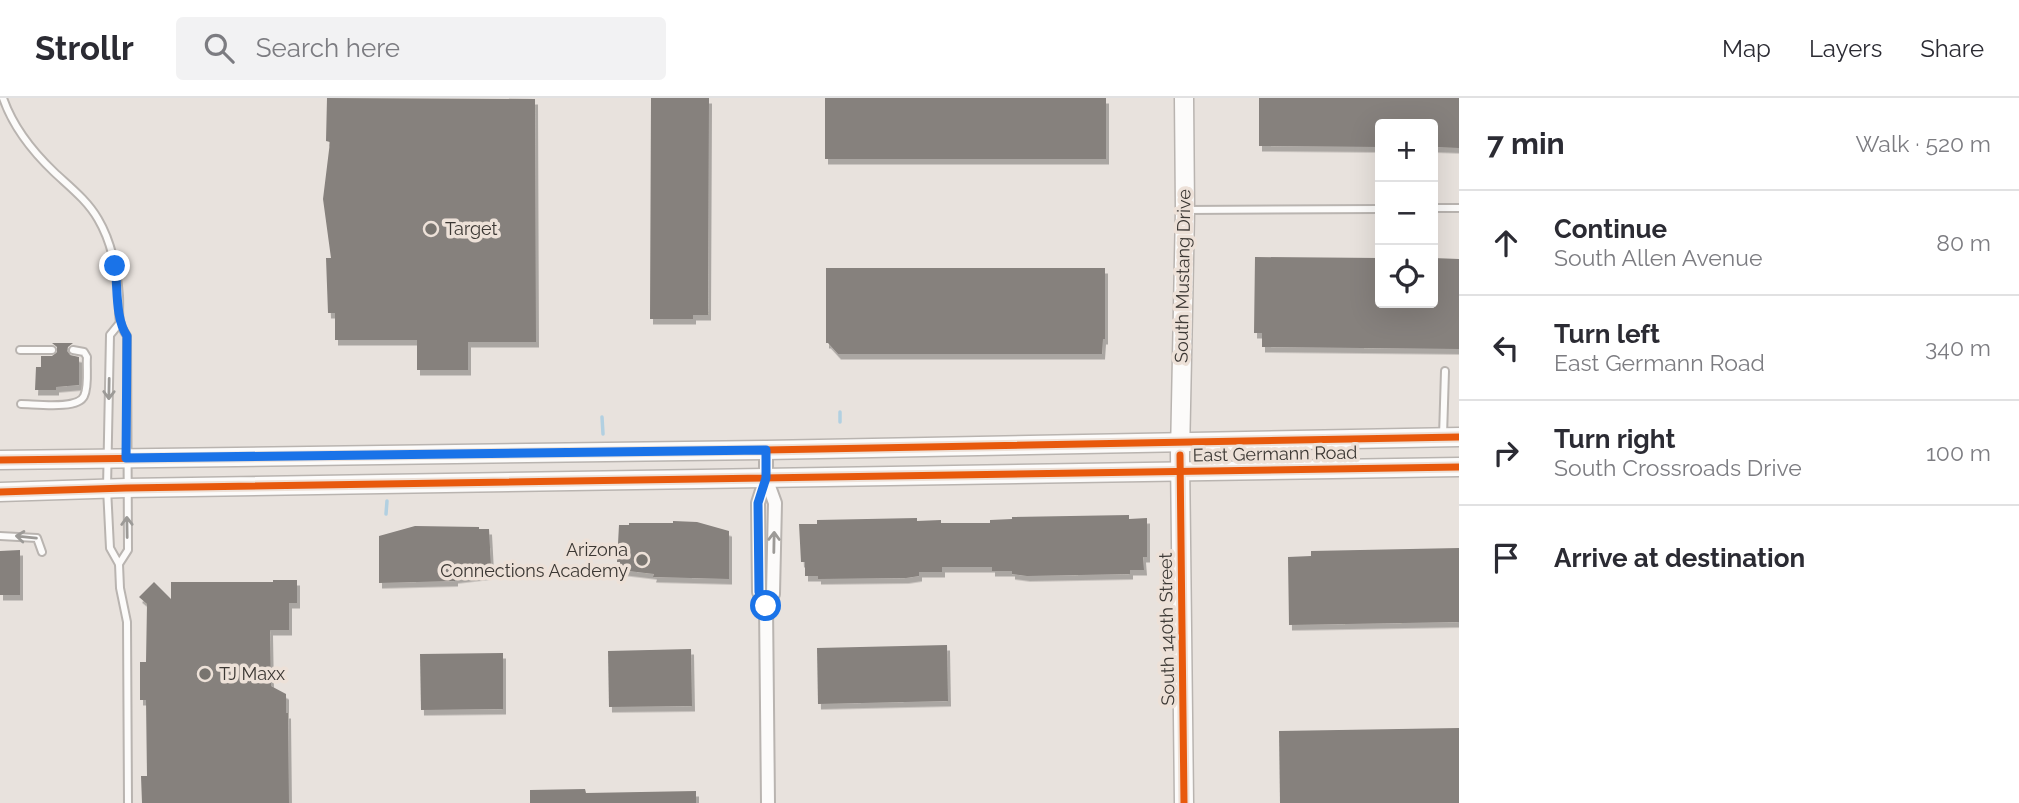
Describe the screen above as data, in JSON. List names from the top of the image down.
{
  "streets": {
    "main road": ["South Mustang Drive", "East Germann Road", "South 140th Street"]
  },
  "crossings": [
    ["South Mustang Drive", "East Germann Road"],
    ["South Mustang Drive", "South 140th Street"],
    ["East Germann Road", "South 140th Street"]
  ],
  "places": ["Target", "Arizona Connections Academy", "TJ Maxx"],
  "page": {
    "header": "Strollr",
    "search": "Search here",
    "nav": ["Map", "Layers", "Share"],
    "heading": ["7 min", "Walk · 520 m"],
    "map_buttons": ["+", "−"],
    "list": [
      ["Continue", "South Allen Avenue", "80 m"],
      ["Turn left", "East Germann Road", "340 m"],
      ["Turn right", "South Crossroads Drive", "100 m"],
      "Arrive at destination"
    ]
  }
}
